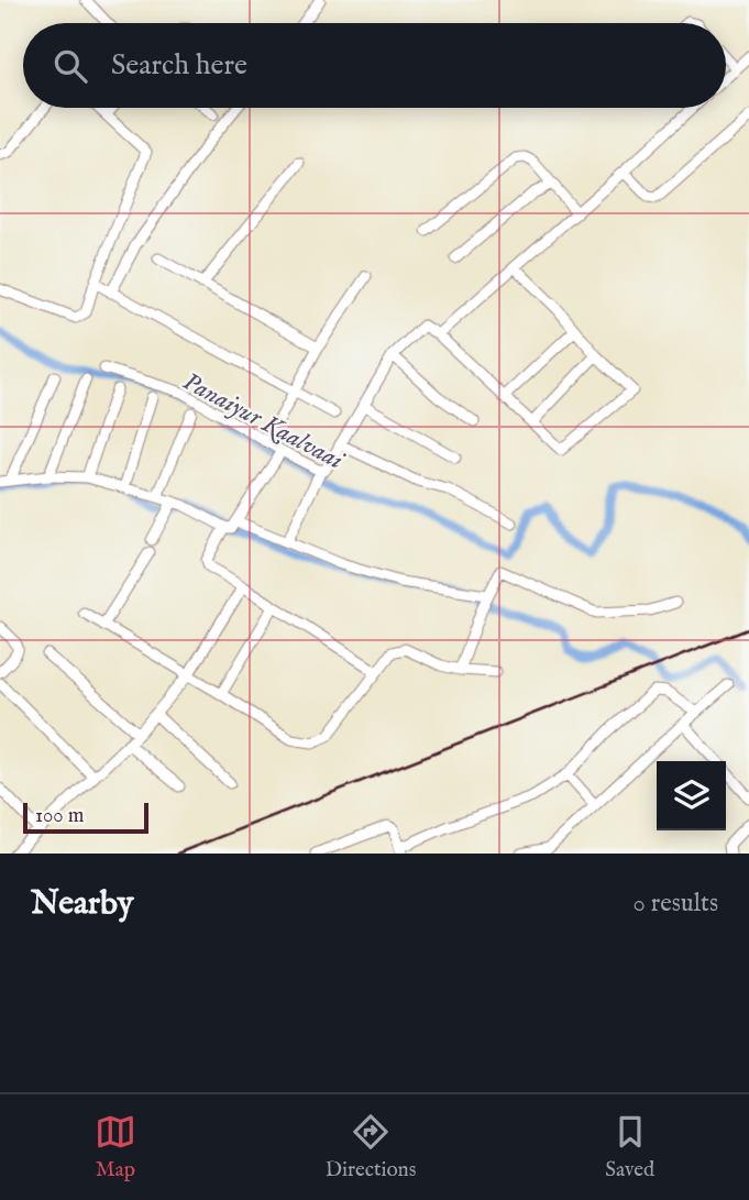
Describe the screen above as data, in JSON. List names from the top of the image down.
{
  "water": ["Panaiyur Kaalvaai"],
  "scale_bar": "100 m",
  "page": {
    "search": "Search here",
    "scale": "100 m",
    "heading": ["Nearby", "0 results"],
    "nav": ["Map", "Directions", "Saved"]
  }
}
